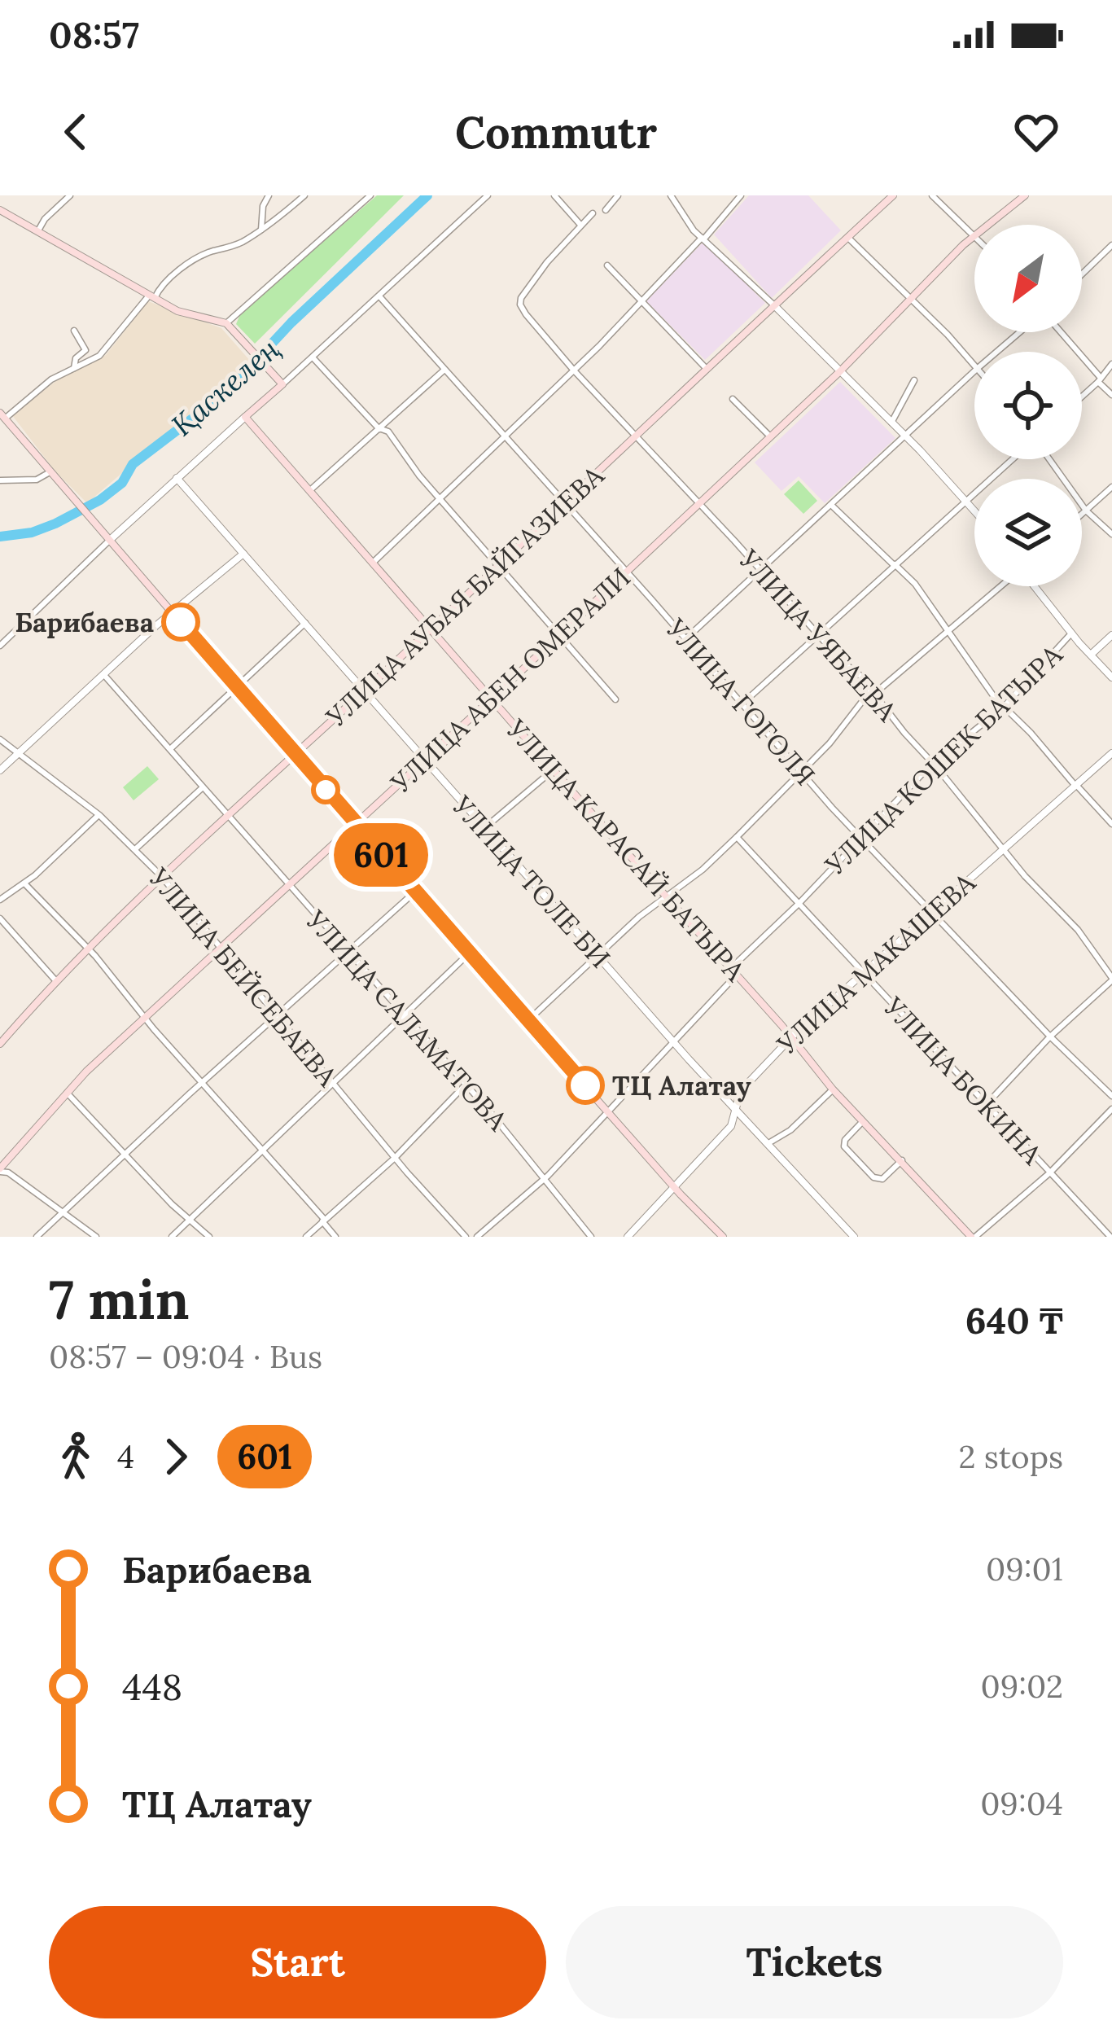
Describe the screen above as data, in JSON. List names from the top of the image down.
{
  "streets": {
    "main road": ["УЛИЦА АУБАЯ БАЙГАЗИЕВА", "УЛИЦА АБЕН ОМЕРАЛИ", "УЛИЦА КАРАСАЙ БАТЫРА"],
    "street": [
      "УЛИЦА УЯБАЕВА",
      "УЛИЦА ГОГОЛЯ",
      "УЛИЦА КОШЕК БАТЫРА",
      "УЛИЦА ТОЛЕ БИ",
      "УЛИЦА МАКАШЕВА",
      "УЛИЦА БЕЙСЕБАЕВА",
      "УЛИЦА САЛАМАТОВА",
      "УЛИЦА БОКИНА"
    ]
  },
  "crossings": [
    ["УЛИЦА АУБАЯ БАЙГАЗИЕВА", "УЛИЦА УЯБАЕВА"],
    ["УЛИЦА АУБАЯ БАЙГАЗИЕВА", "УЛИЦА ГОГОЛЯ"],
    ["УЛИЦА АУБАЯ БАЙГАЗИЕВА", "УЛИЦА КАРАСАЙ БАТЫРА"],
    ["УЛИЦА АУБАЯ БАЙГАЗИЕВА", "УЛИЦА ТОЛЕ БИ"],
    ["УЛИЦА АУБАЯ БАЙГАЗИЕВА", "УЛИЦА БЕЙСЕБАЕВА"],
    ["УЛИЦА АУБАЯ БАЙГАЗИЕВА", "УЛИЦА САЛАМАТОВА"],
    ["УЛИЦА УЯБАЕВА", "УЛИЦА АБЕН ОМЕРАЛИ"],
    ["УЛИЦА УЯБАЕВА", "УЛИЦА КОШЕК БАТЫРА"],
    ["УЛИЦА УЯБАЕВА", "УЛИЦА МАКАШЕВА"],
    ["УЛИЦА АБЕН ОМЕРАЛИ", "УЛИЦА ГОГОЛЯ"],
    ["УЛИЦА АБЕН ОМЕРАЛИ", "УЛИЦА КАРАСАЙ БАТЫРА"],
    ["УЛИЦА АБЕН ОМЕРАЛИ", "УЛИЦА ТОЛЕ БИ"],
    ["УЛИЦА АБЕН ОМЕРАЛИ", "УЛИЦА БЕЙСЕБАЕВА"],
    ["УЛИЦА АБЕН ОМЕРАЛИ", "УЛИЦА САЛАМАТОВА"],
    ["УЛИЦА ГОГОЛЯ", "УЛИЦА КОШЕК БАТЫРА"],
    ["УЛИЦА ГОГОЛЯ", "УЛИЦА МАКАШЕВА"],
    ["УЛИЦА КОШЕК БАТЫРА", "УЛИЦА КАРАСАЙ БАТЫРА"],
    ["УЛИЦА КОШЕК БАТЫРА", "УЛИЦА ТОЛЕ БИ"],
    ["УЛИЦА КОШЕК БАТЫРА", "УЛИЦА САЛАМАТОВА"],
    ["УЛИЦА КОШЕК БАТЫРА", "УЛИЦА БОКИНА"],
    ["УЛИЦА КАРАСАЙ БАТЫРА", "УЛИЦА МАКАШЕВА"],
    ["УЛИЦА ТОЛЕ БИ", "УЛИЦА МАКАШЕВА"],
    ["УЛИЦА МАКАШЕВА", "УЛИЦА БОКИНА"]
  ],
  "water": ["Қаскелең"],
  "places": ["Барибаева", "ТЦ Алатау"],
  "lines": ["bus line 601"],
  "north": "bottom left",
  "page": {
    "status": "08:57",
    "header": "Commutr",
    "on_map": "601",
    "heading": ["7 min", "08:57 – 09:04 · Bus", "640 ₸"],
    "legs": ["4", "601", "2 stops"],
    "list": [
      {
        "name": "Барибаева",
        "value": "09:01"
      },
      {
        "name": "448",
        "value": "09:02"
      },
      {
        "name": "ТЦ Алатау",
        "value": "09:04"
      }
    ],
    "buttons": ["Start", "Tickets"]
  }
}
